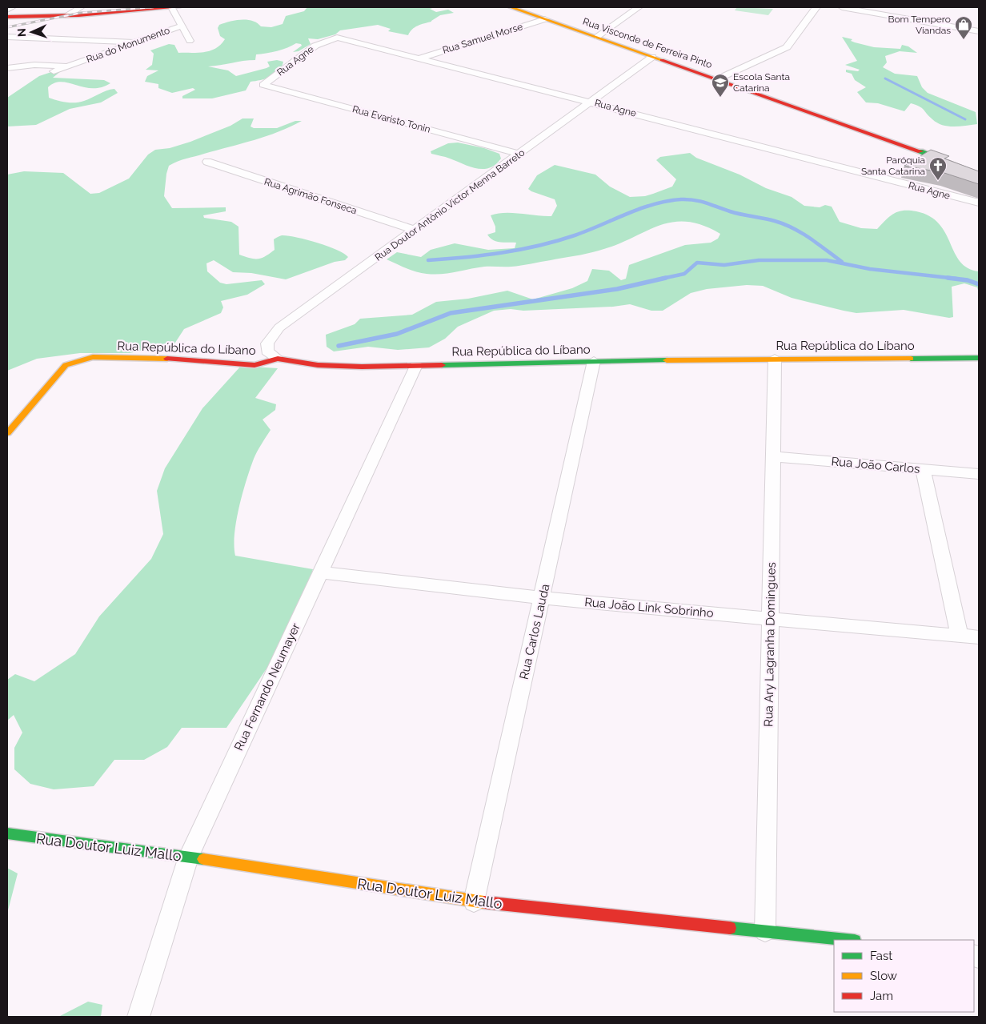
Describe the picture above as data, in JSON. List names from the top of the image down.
{
  "streets": {
    "street": [
      "Rua Samuel Morse",
      "Rua Visconde de Ferreira Pinto",
      "Rua do Monumento",
      "Rua Agne",
      "Rua Evaristo Tonin",
      "Rua Agrimão Fonseca",
      "Rua Doutor Antônio Victor Menna Barreto",
      "Rua República do Líbano",
      "Rua João Carlos",
      "Rua João Link Sobrinho",
      "Rua Carlos Lauda",
      "Rua Ary Lagranha Domingues",
      "Rua Fernando Neumayer",
      "Rua Doutor Luiz Mallo"
    ]
  },
  "crossings": [
    ["Rua Samuel Morse", "Rua Visconde de Ferreira Pinto"],
    ["Rua Samuel Morse", "Rua Agne"],
    ["Rua Visconde de Ferreira Pinto", "Rua Doutor Antônio Victor Menna Barreto"],
    ["Rua Agne", "Rua Evaristo Tonin"],
    ["Rua Agne", "Rua Doutor Antônio Victor Menna Barreto"],
    ["Rua Evaristo Tonin", "Rua Doutor Antônio Victor Menna Barreto"],
    ["Rua Agrimão Fonseca", "Rua Doutor Antônio Victor Menna Barreto"],
    ["Rua Doutor Antônio Victor Menna Barreto", "Rua República do Líbano"],
    ["Rua República do Líbano", "Rua Carlos Lauda"],
    ["Rua República do Líbano", "Rua Ary Lagranha Domingues"],
    ["Rua República do Líbano", "Rua Fernando Neumayer"],
    ["Rua João Carlos", "Rua Ary Lagranha Domingues"],
    ["Rua João Link Sobrinho", "Rua Carlos Lauda"],
    ["Rua João Link Sobrinho", "Rua Ary Lagranha Domingues"],
    ["Rua João Link Sobrinho", "Rua Fernando Neumayer"],
    ["Rua Carlos Lauda", "Rua Doutor Luiz Mallo"],
    ["Rua Ary Lagranha Domingues", "Rua Doutor Luiz Mallo"],
    ["Rua Fernando Neumayer", "Rua Doutor Luiz Mallo"]
  ],
  "places": {
    "shop": ["Bom Tempero Viandas"],
    "school or university": ["Escola Santa Catarina"],
    "church": ["Paróquia Santa Catarina"]
  },
  "legend": ["Fast", "Slow", "Jam"],
  "north": "left"
}
